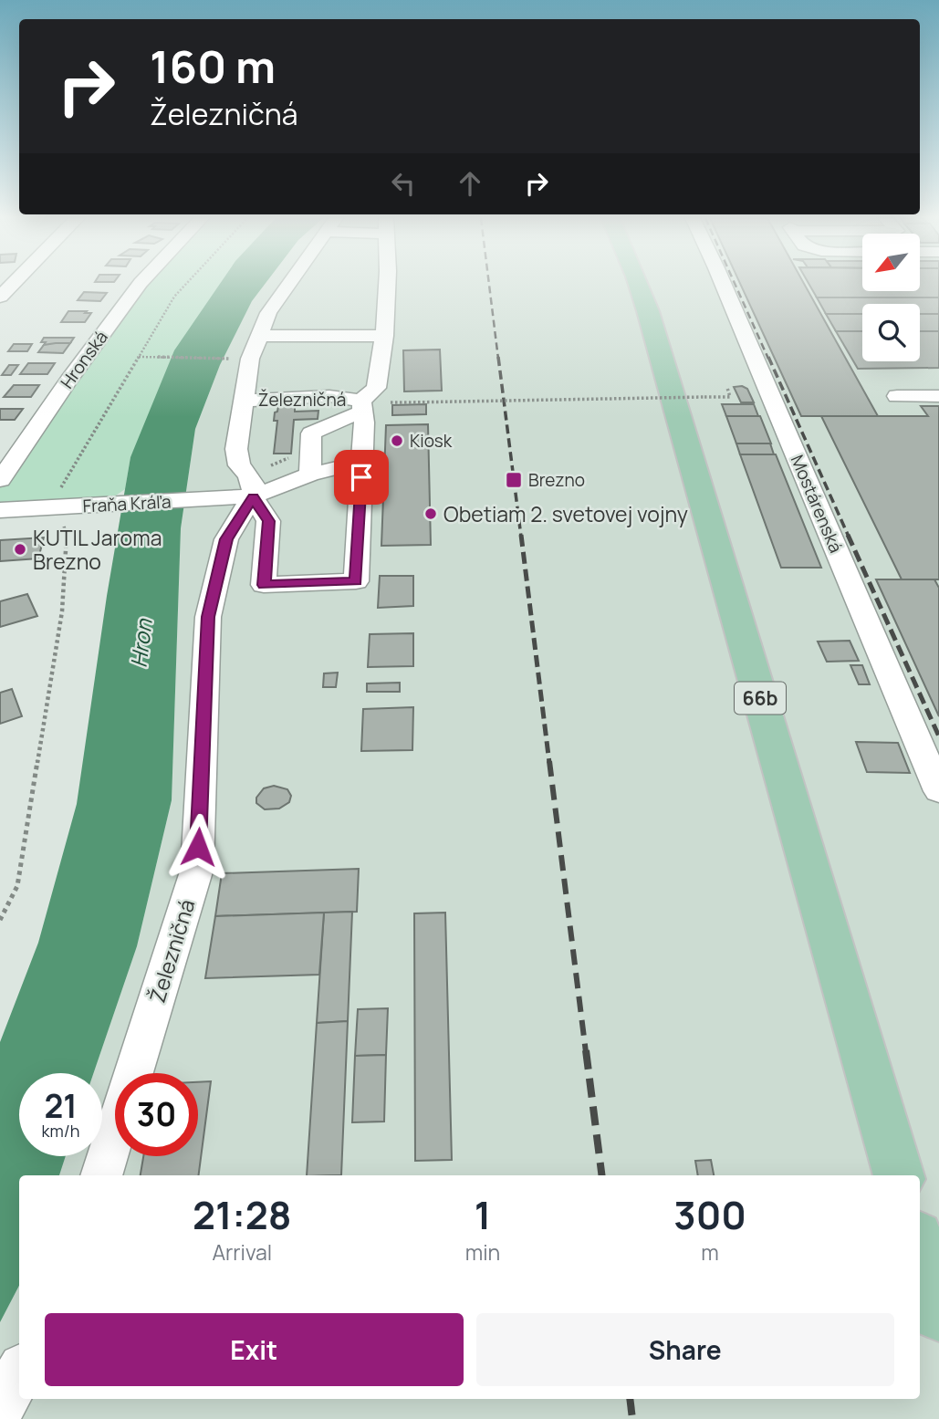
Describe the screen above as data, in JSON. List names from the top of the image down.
{
  "streets": {
    "main road": ["66b"],
    "street": [
      "Hronská",
      "Železničná",
      "Fraňa Kráľa",
      "Mostárenská"
    ]
  },
  "crossings": [
    ["Železničná", "Fraňa Kráľa"]
  ],
  "water": ["Hron"],
  "places": {
    "other": ["Kiosk", "Obetiam 2. svetovej vojny", "KUTIL Jaroma Brezno"],
    "transit": ["Brezno"]
  },
  "north": "bottom left",
  "page": {
    "turn": ["160 m", "Železničná"],
    "speed": "21 km/h",
    "limit": "30",
    "eta": [
      "21:28",
      "Arrival",
      "1",
      "min",
      "300",
      "m"
    ],
    "buttons": ["Exit", "Share"]
  }
}
